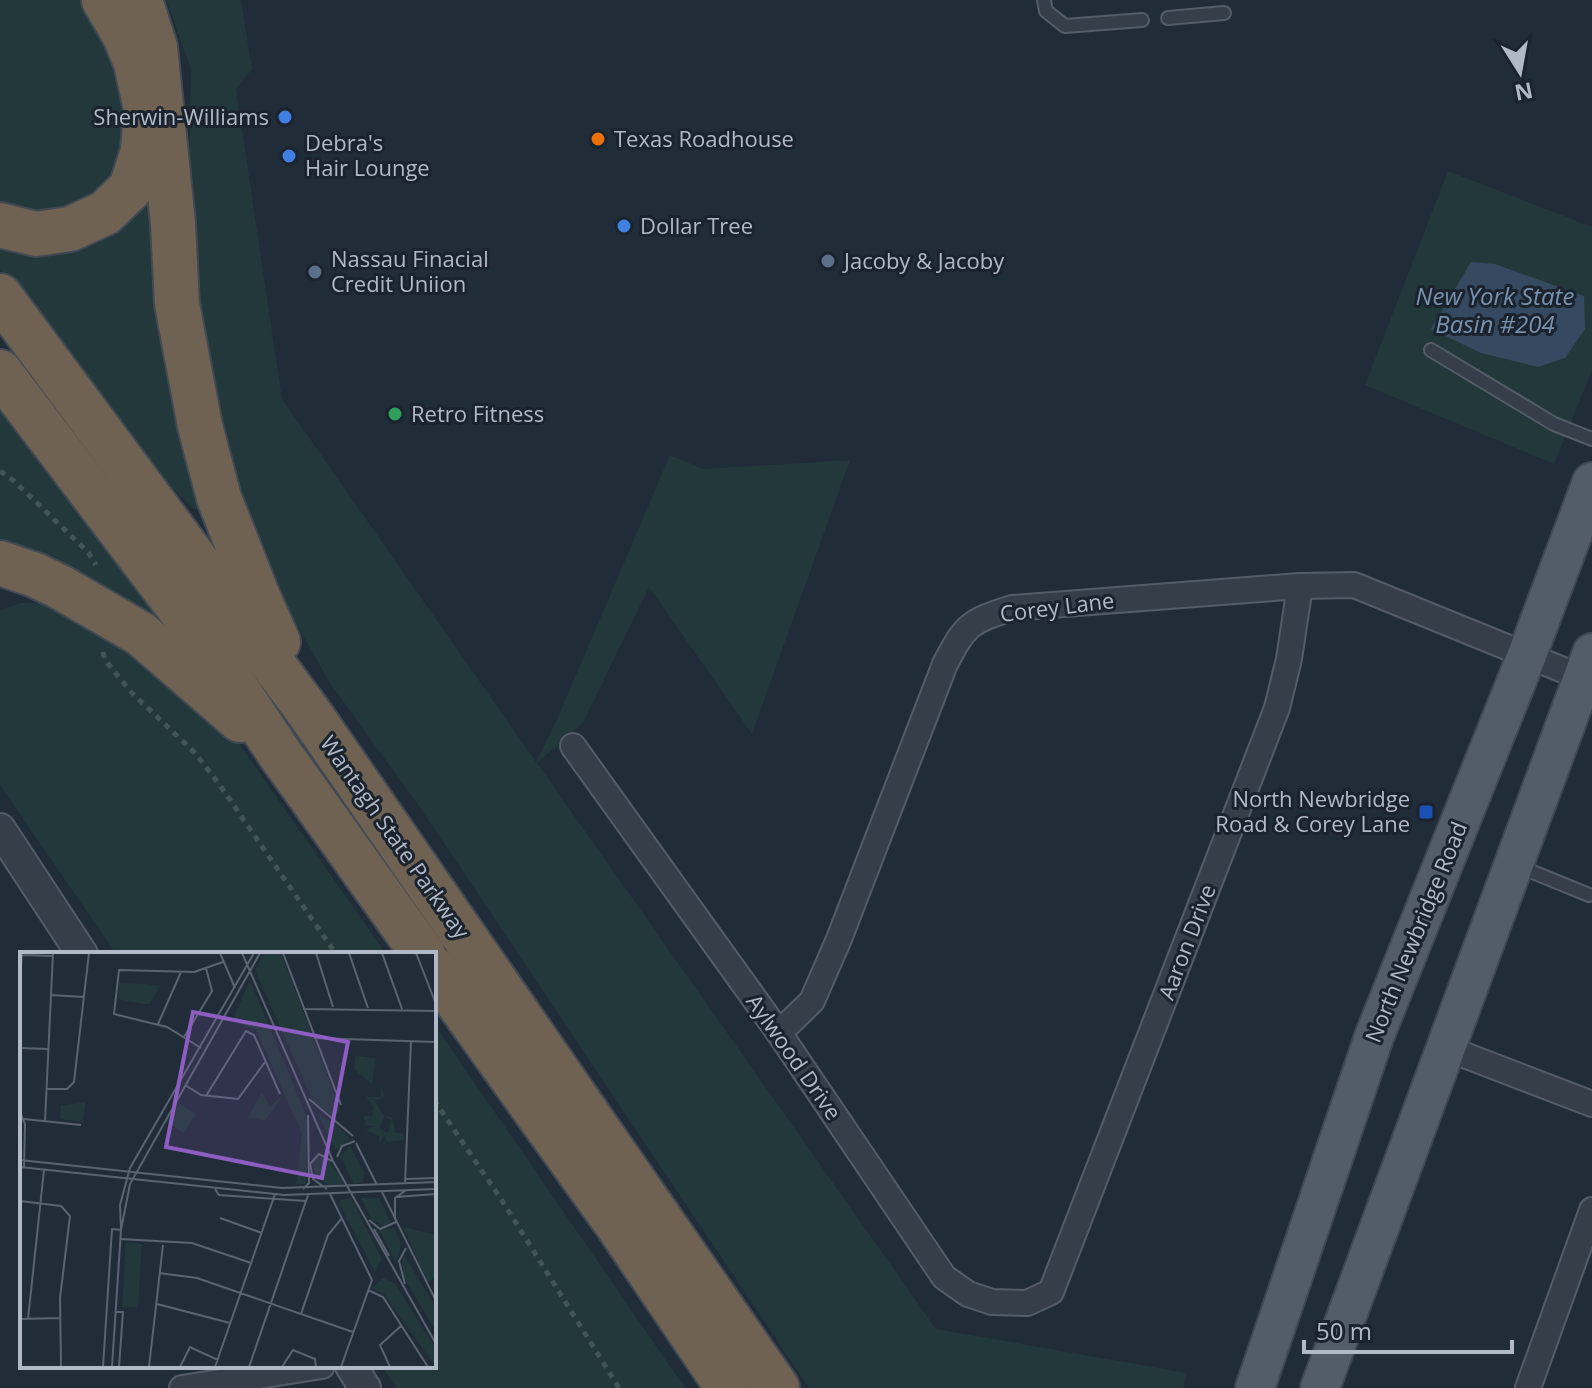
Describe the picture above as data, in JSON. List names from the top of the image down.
{
  "streets": {
    "highway": ["Wantagh State Parkway"],
    "main road": ["North Newbridge Road"],
    "street": ["Corey Lane", "Aaron Drive", "Aylwood Drive"]
  },
  "crossings": [
    ["Corey Lane", "North Newbridge Road"],
    ["Corey Lane", "Aaron Drive"],
    ["Corey Lane", "Aylwood Drive"],
    ["Aaron Drive", "Aylwood Drive"]
  ],
  "water": ["New York State Basin #204"],
  "places": {
    "other": [
      "Sherwin-Williams",
      "Texas Roadhouse",
      "Debra's Hair Lounge",
      "Dollar Tree",
      "Jacoby & Jacoby",
      "Nassau Finacial Credit Uniion",
      "Retro Fitness"
    ],
    "transit": ["North Newbridge Road & Corey Lane"]
  },
  "scale_bar": "50 m",
  "north": "bottom"
}
